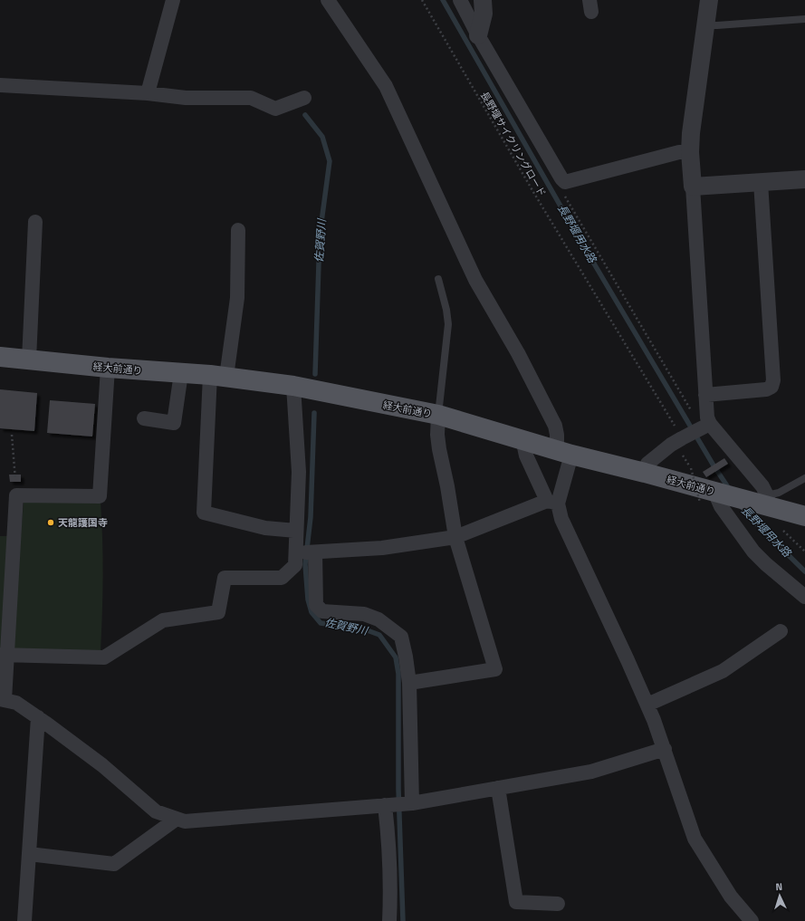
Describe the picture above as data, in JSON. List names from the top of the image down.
{
  "streets": {
    "main road": ["経大前通り"],
    "path": ["長野堰サイクリングロード"]
  },
  "water": ["長野堰用水路", "佐賀野川"],
  "places": ["天龍護国寺"],
  "north": "top"
}
